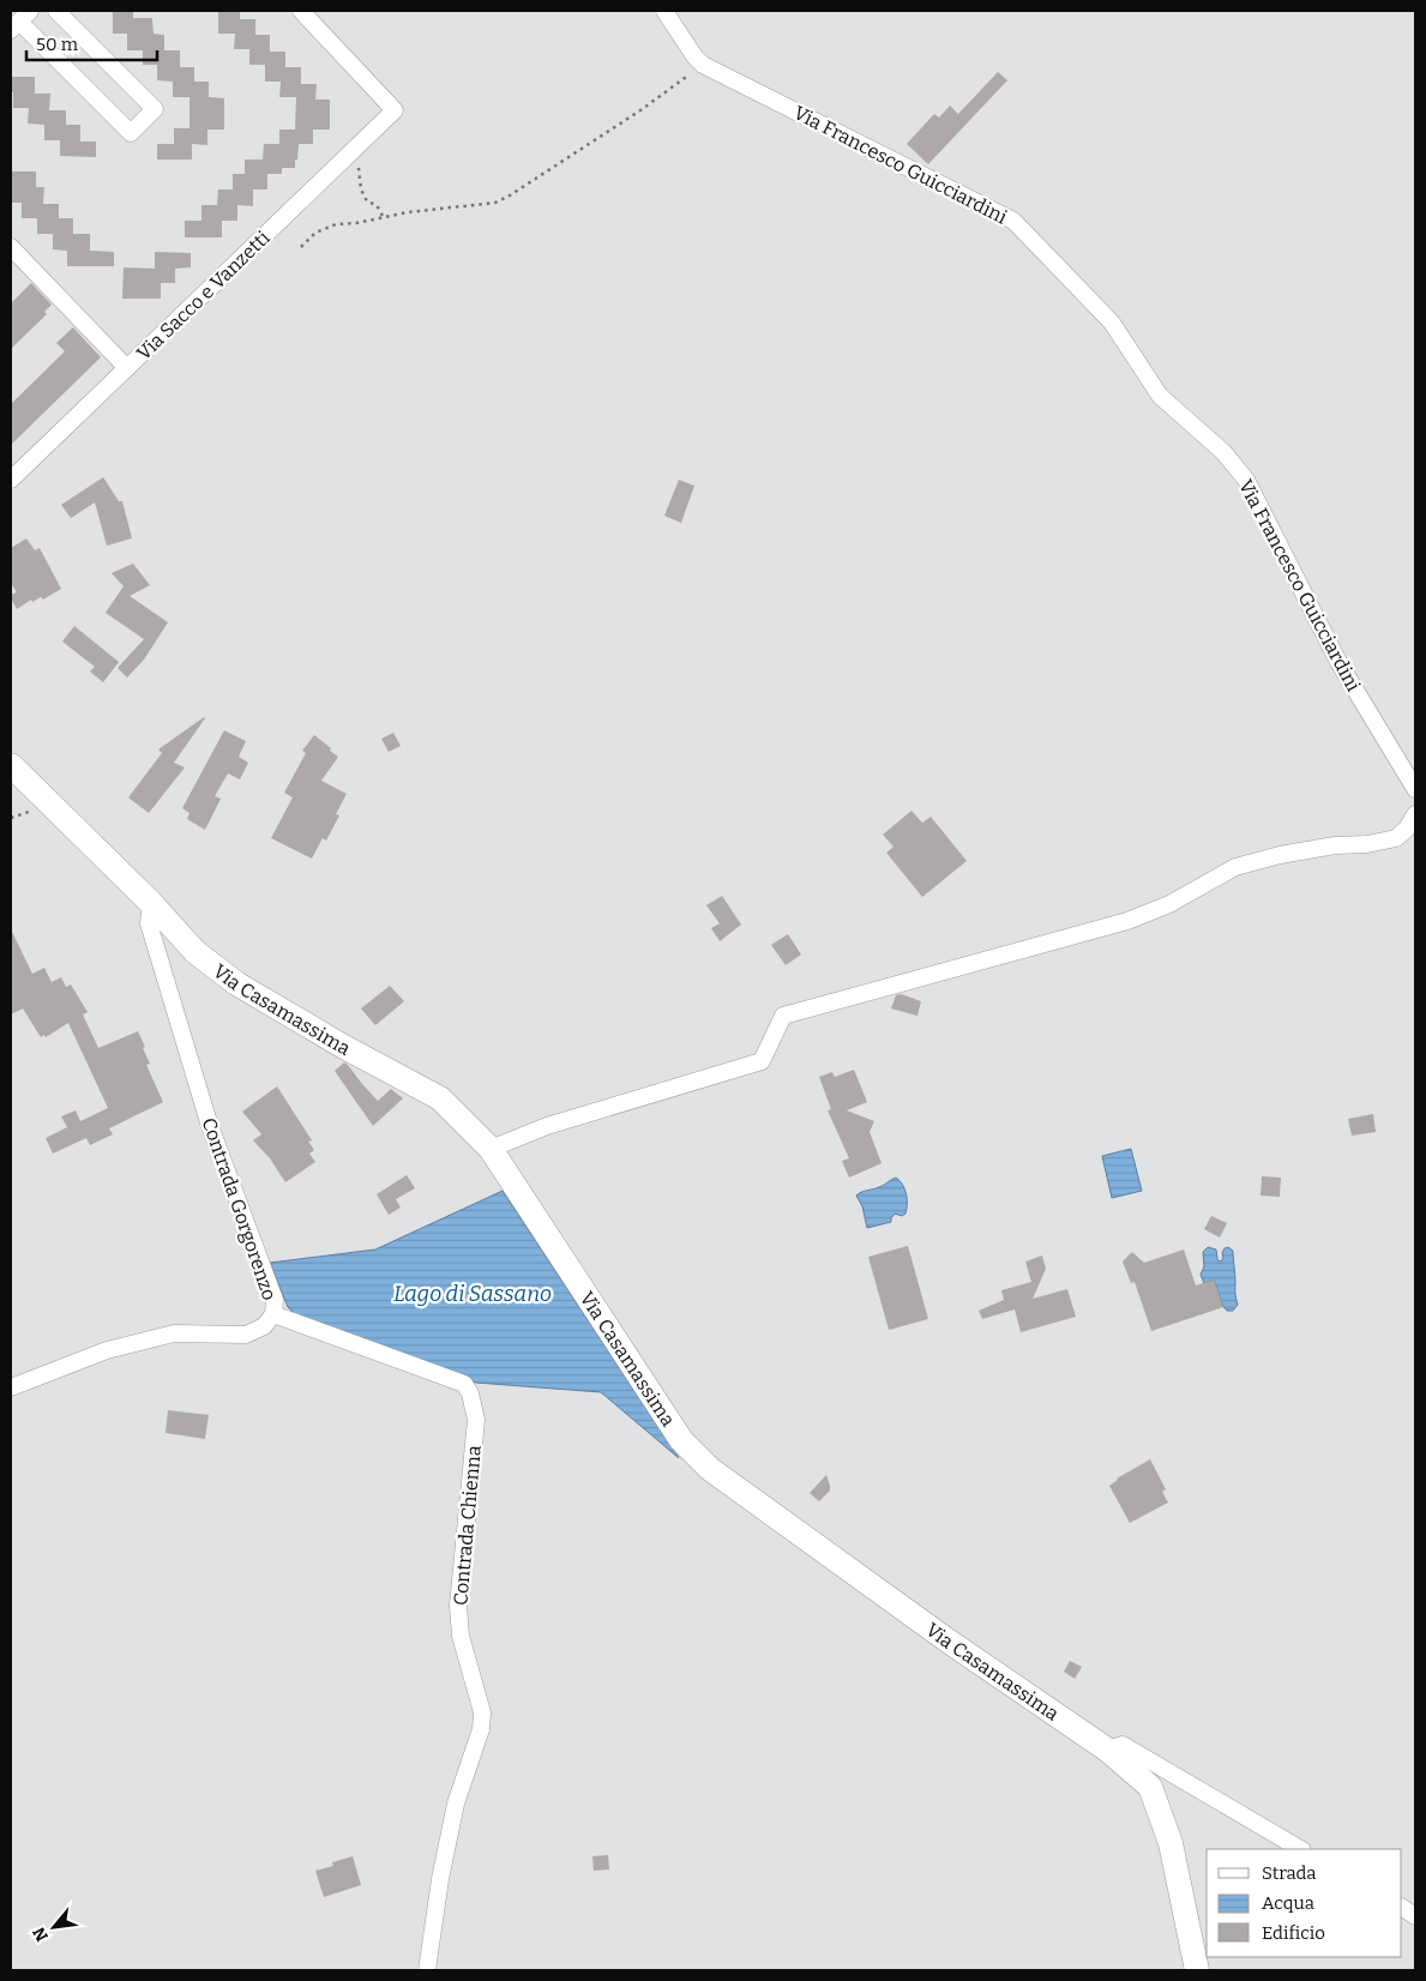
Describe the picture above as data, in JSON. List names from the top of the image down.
{
  "streets": {
    "main road": ["Via Casamassima"],
    "street": [
      "Via Francesco Guicciardini",
      "Via Sacco e Vanzetti",
      "Contrada Gorgorenzo",
      "Contrada Chienna"
    ]
  },
  "crossings": [
    ["Via Casamassima", "Contrada Gorgorenzo"],
    ["Contrada Gorgorenzo", "Contrada Chienna"]
  ],
  "water": ["Lago di Sassano"],
  "legend": ["Strada", "Acqua", "Edificio"],
  "scale_bar": "50 m",
  "north": "bottom left"
}
